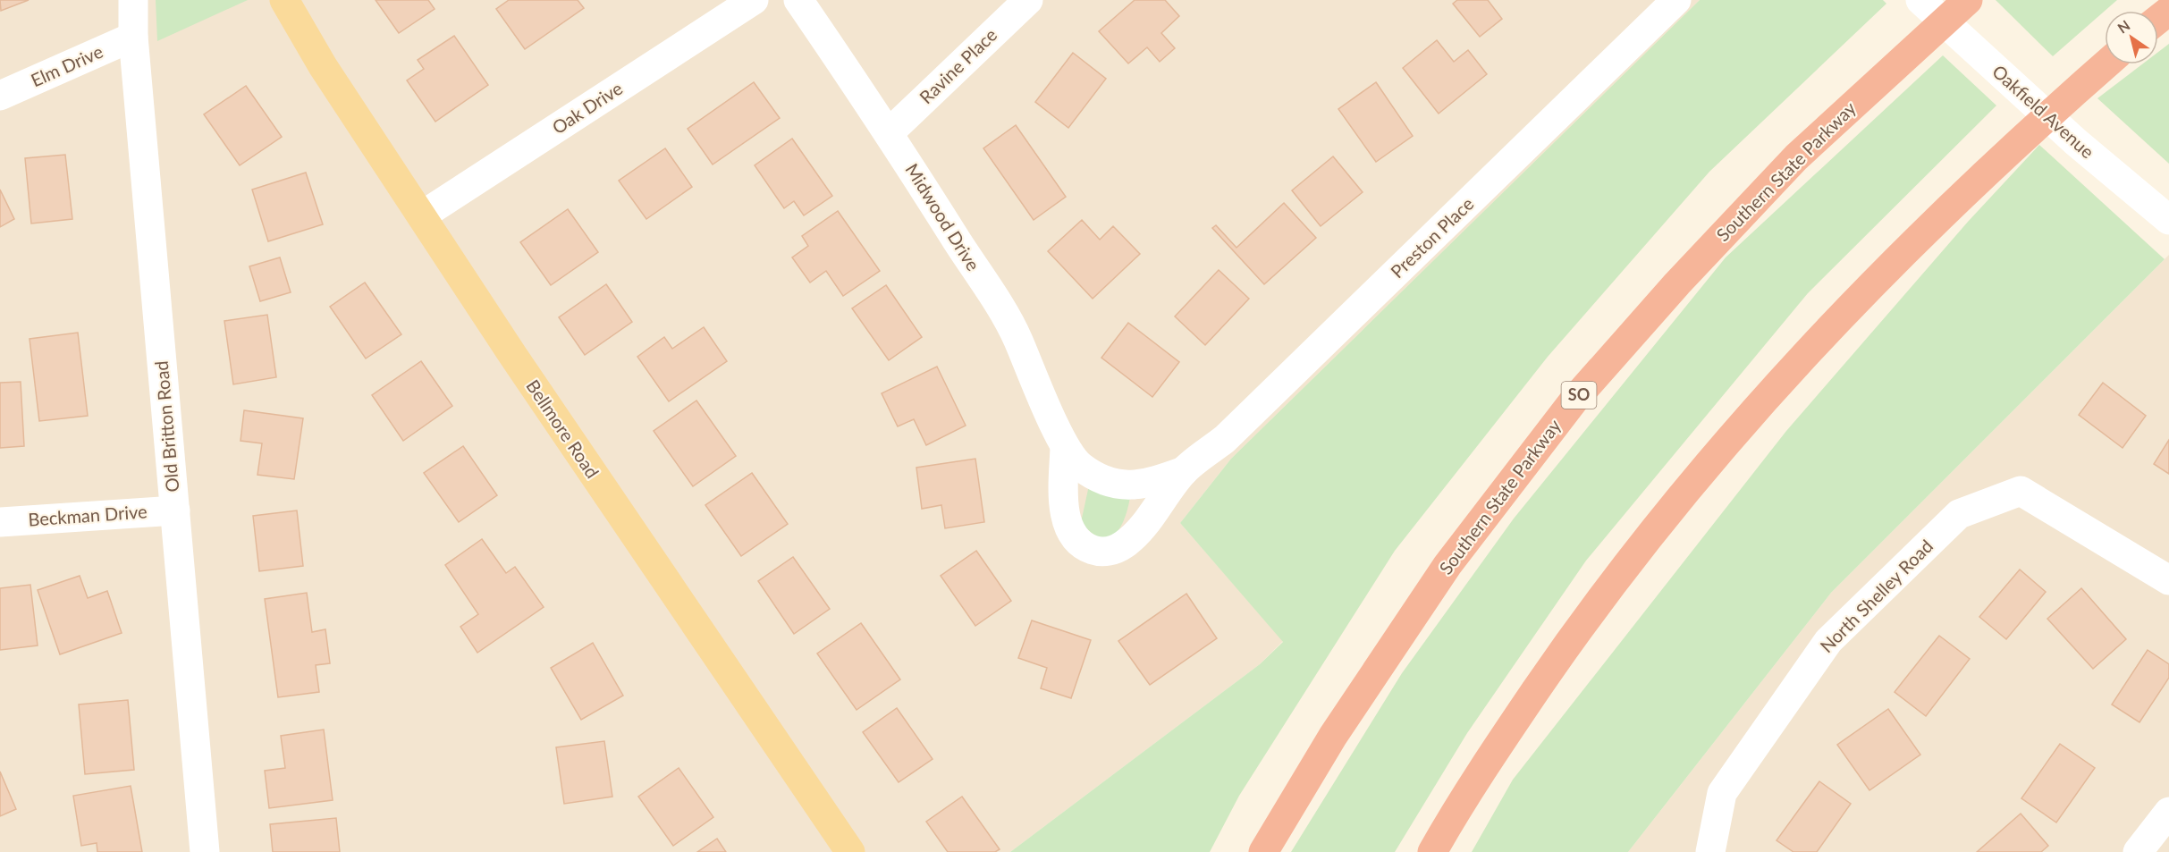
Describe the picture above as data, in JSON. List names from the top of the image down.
{
  "streets": {
    "highway": ["Southern State Parkway", "SO"],
    "main road": ["Bellmore Road"],
    "street": [
      "Elm Drive",
      "Ravine Place",
      "Oak Drive",
      "Oakfield Avenue",
      "Midwood Drive",
      "Preston Place",
      "Old Britton Road",
      "Beckman Drive",
      "North Shelley Road"
    ]
  },
  "crossings": [
    ["Elm Drive", "Old Britton Road"],
    ["Ravine Place", "Midwood Drive"],
    ["Oak Drive", "Bellmore Road"],
    ["Midwood Drive", "Preston Place"],
    ["Old Britton Road", "Beckman Drive"]
  ],
  "north": "top left"
}
